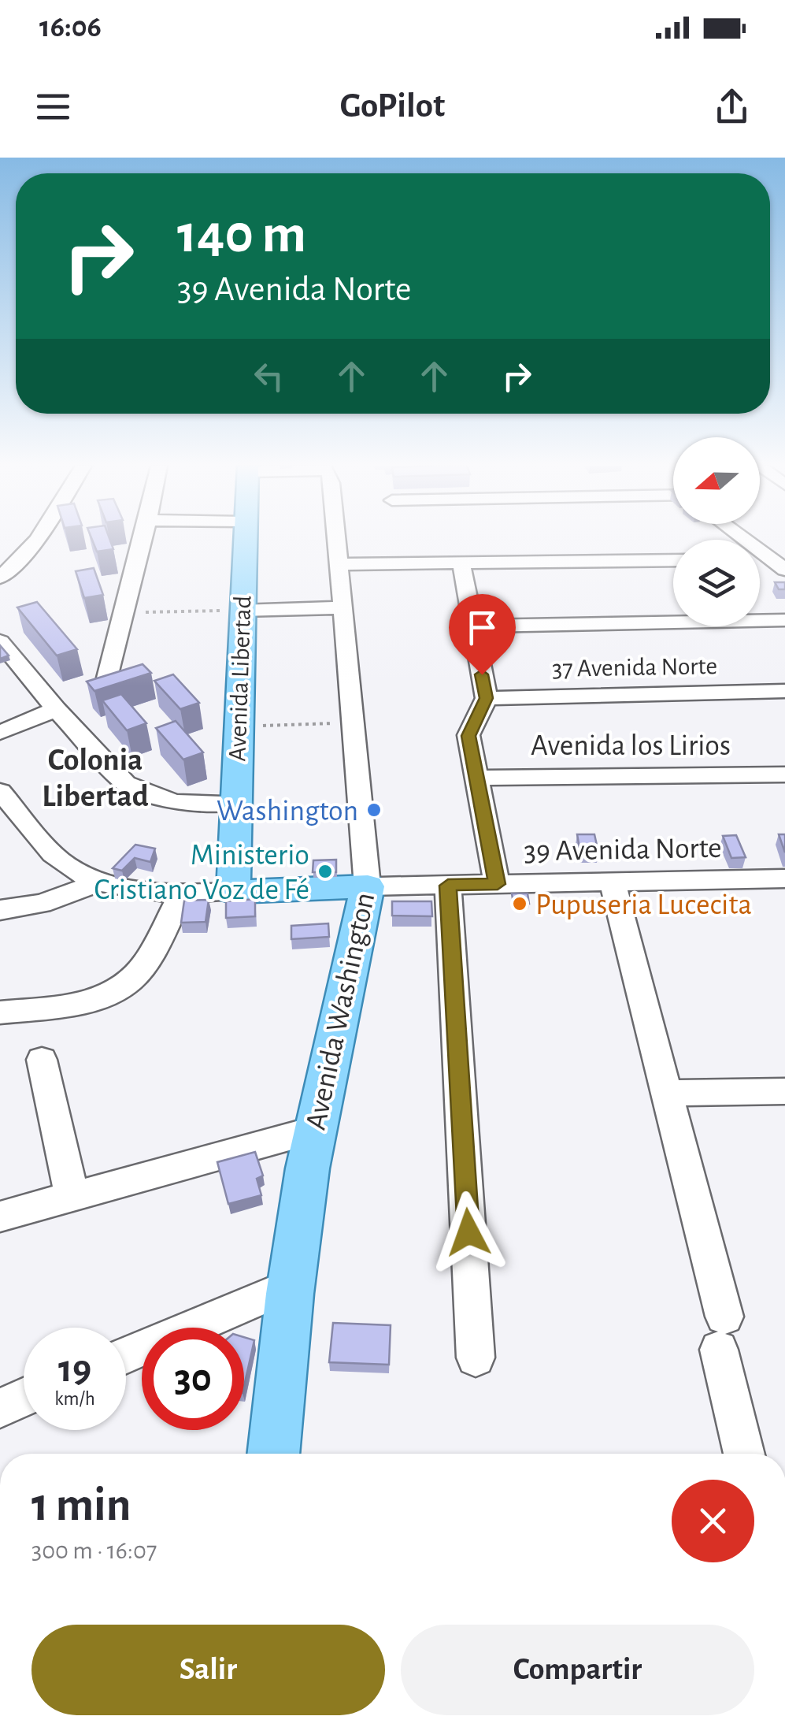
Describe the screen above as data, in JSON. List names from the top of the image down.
{
  "streets": {
    "main road": ["Avenida Libertad", "Avenida Washington"],
    "street": ["37 Avenida Norte", "Avenida los Lirios", "39 Avenida Norte"]
  },
  "crossings": [
    ["39 Avenida Norte", "Avenida Washington"]
  ],
  "districts": ["Colonia Libertad"],
  "places": ["Washington", "Ministerio Cristiano Voz de Fé", "Pupuseria Lucecita"],
  "north": "left",
  "page": {
    "status": "16:06",
    "header": "GoPilot",
    "turn": ["140 m", "39 Avenida Norte"],
    "speed": "19 km/h",
    "limit": "30",
    "heading": ["1 min", "300 m · 16:07"],
    "buttons": ["Salir", "Compartir"]
  }
}
